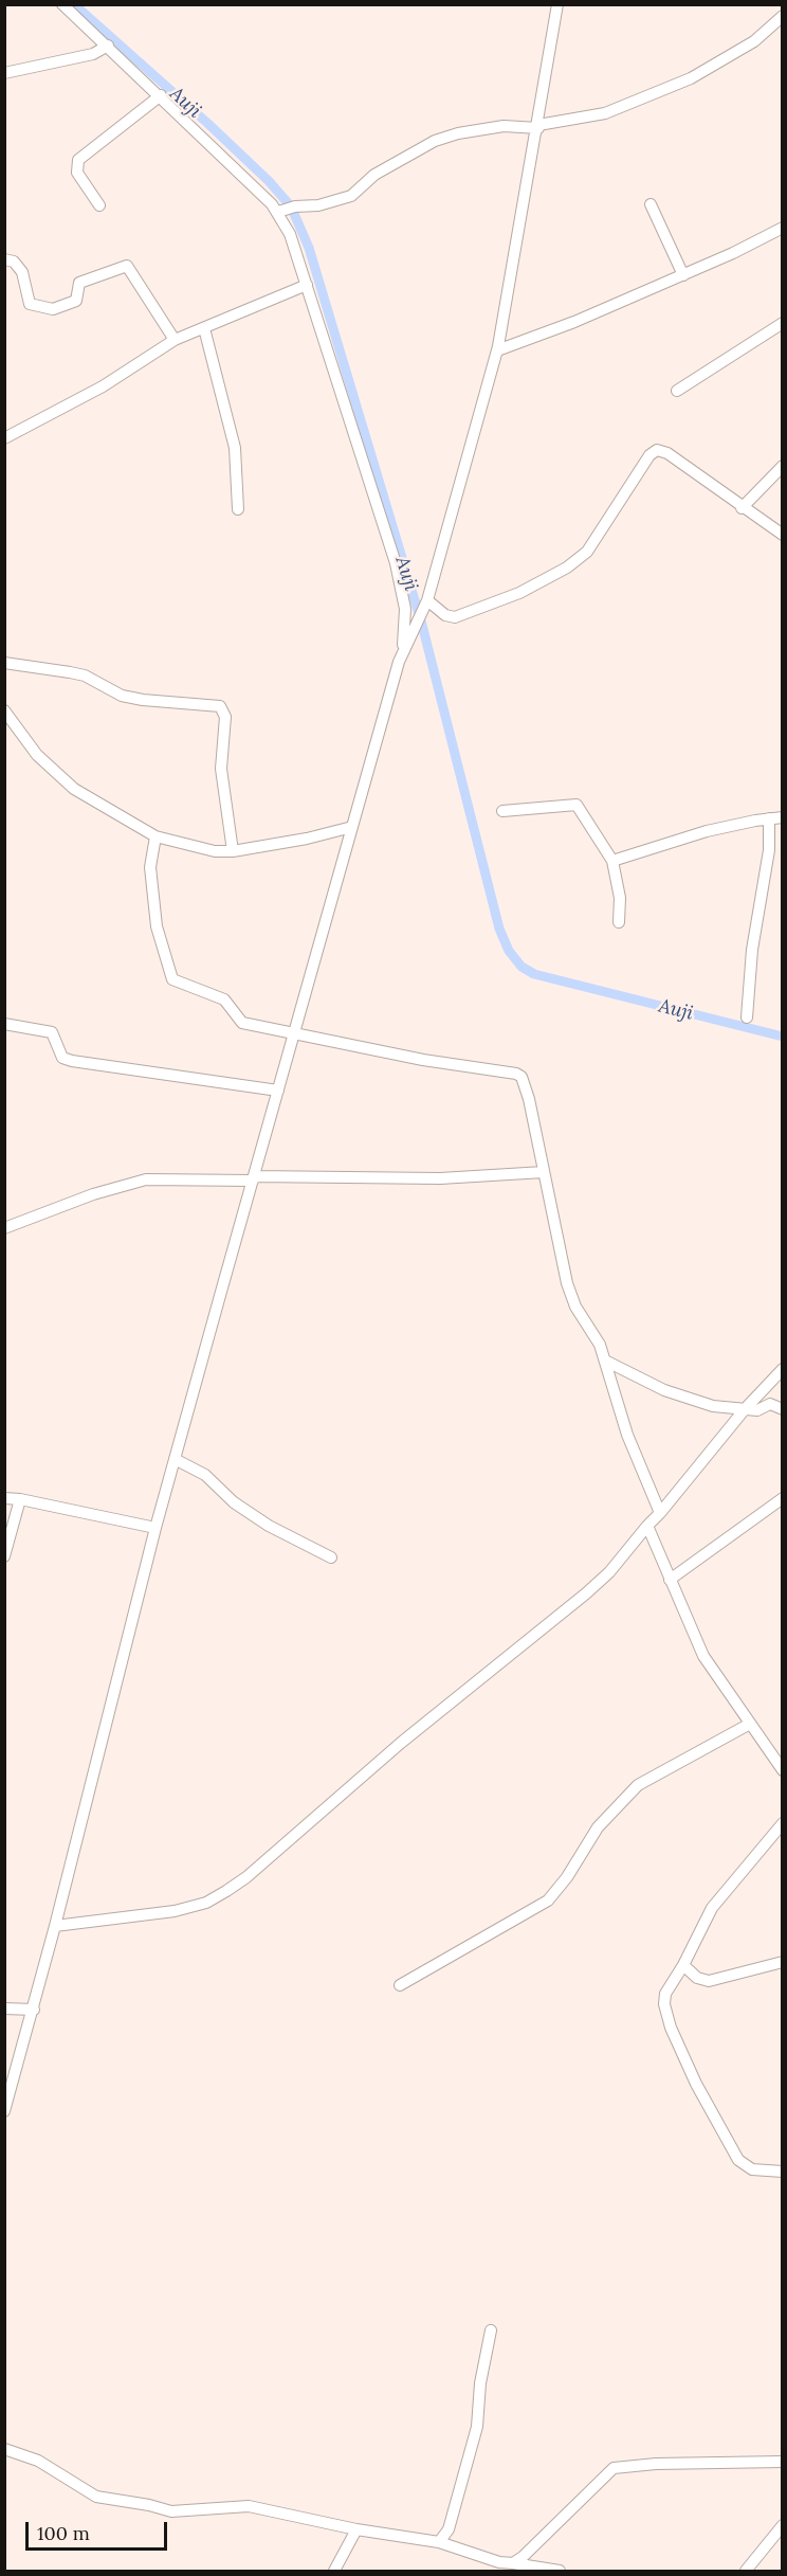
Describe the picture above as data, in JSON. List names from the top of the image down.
{
  "water": ["Auji"],
  "scale_bar": "100 m"
}
